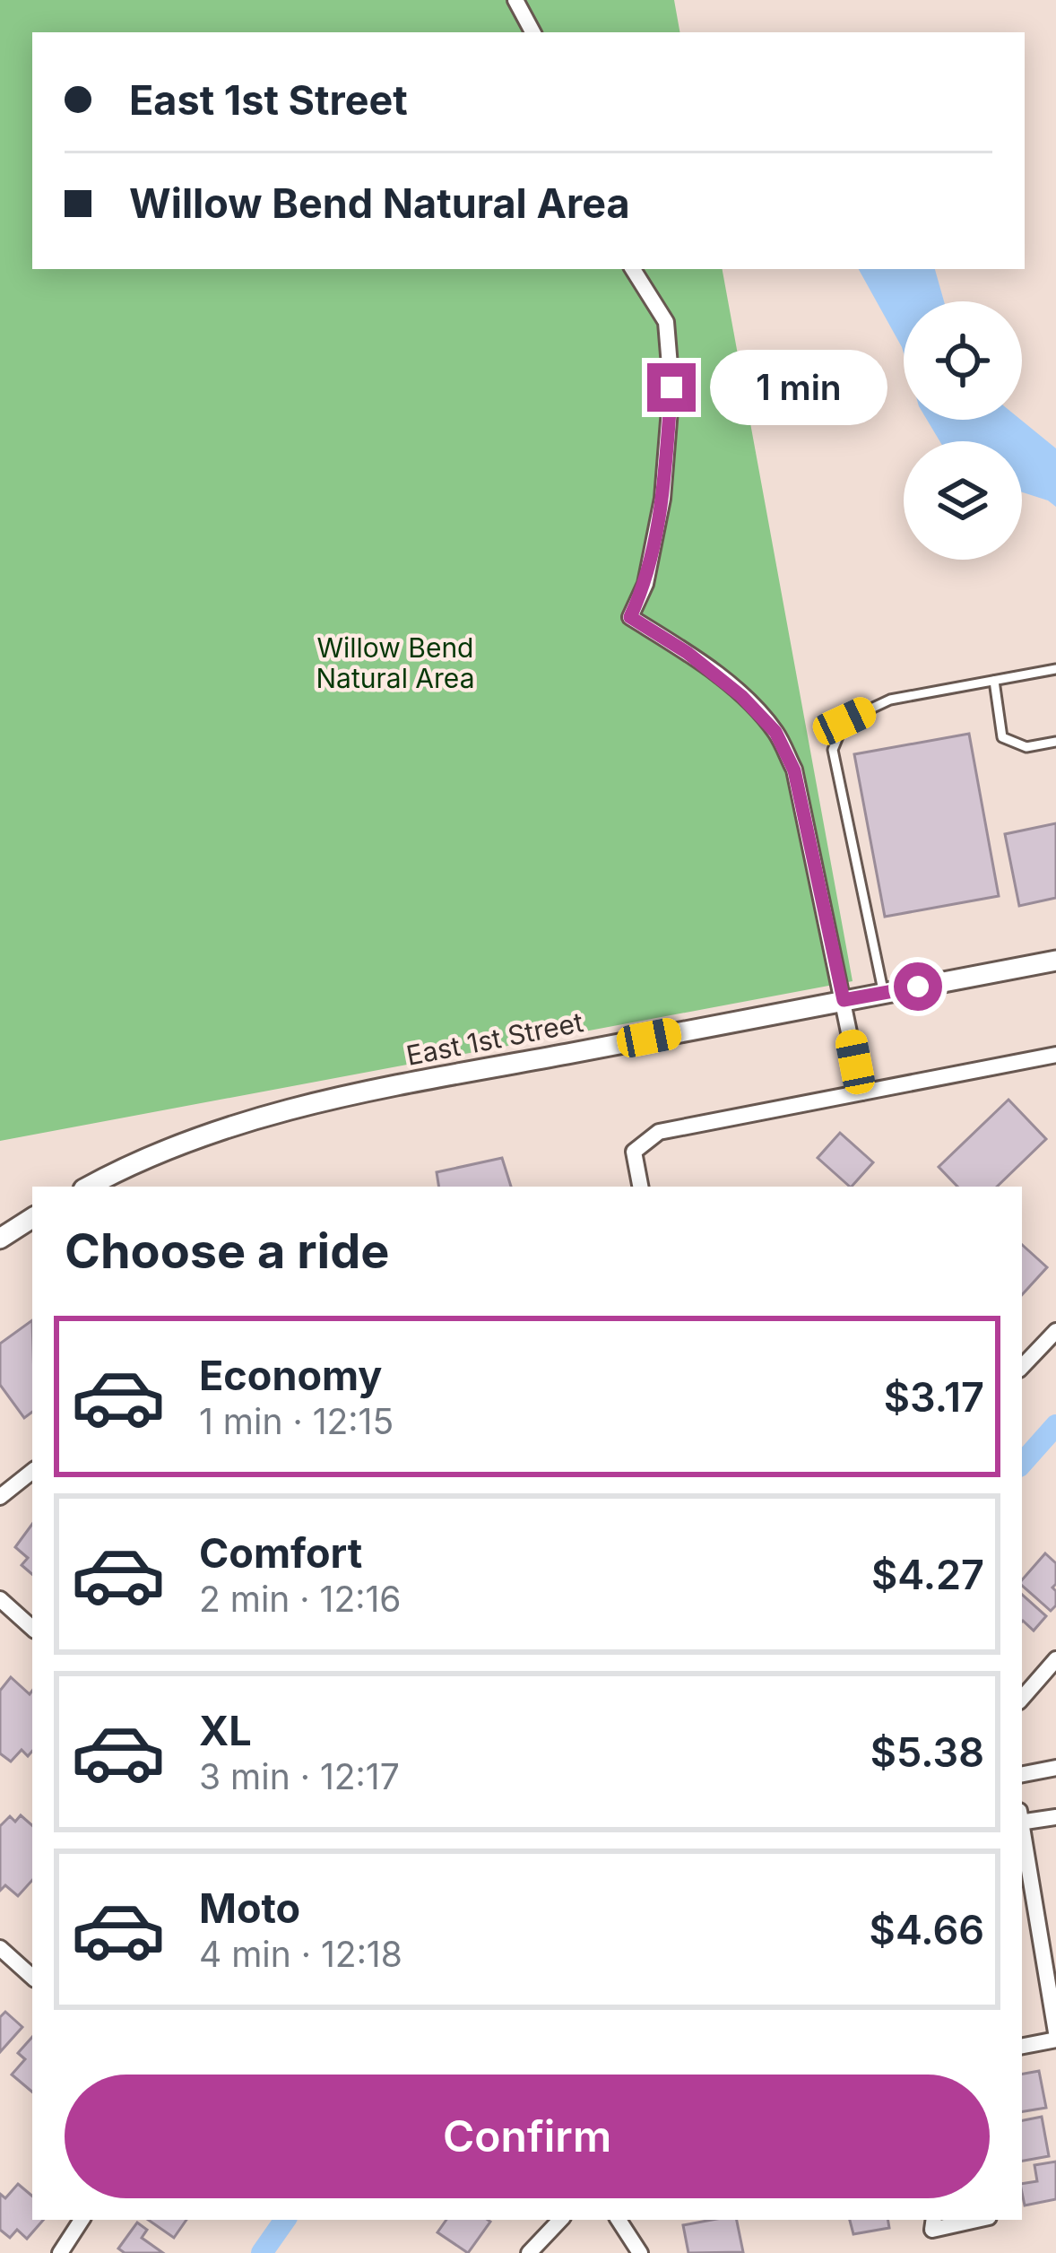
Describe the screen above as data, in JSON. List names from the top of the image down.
{
  "streets": {
    "street": ["East 1st Street"]
  },
  "parks": ["Willow Bend Natural Area"],
  "page": {
    "banner": ["East 1st Street", "Willow Bend Natural Area"],
    "bubble": "1 min",
    "heading": "Choose a ride",
    "list": [
      {
        "name": "Economy",
        "note": "1 min · 12:15",
        "value": "$3.17"
      },
      {
        "name": "Comfort",
        "note": "2 min · 12:16",
        "value": "$4.27"
      },
      {
        "name": "XL",
        "note": "3 min · 12:17",
        "value": "$5.38"
      },
      {
        "name": "Moto",
        "note": "4 min · 12:18",
        "value": "$4.66"
      }
    ],
    "buttons": "Confirm"
  }
}
